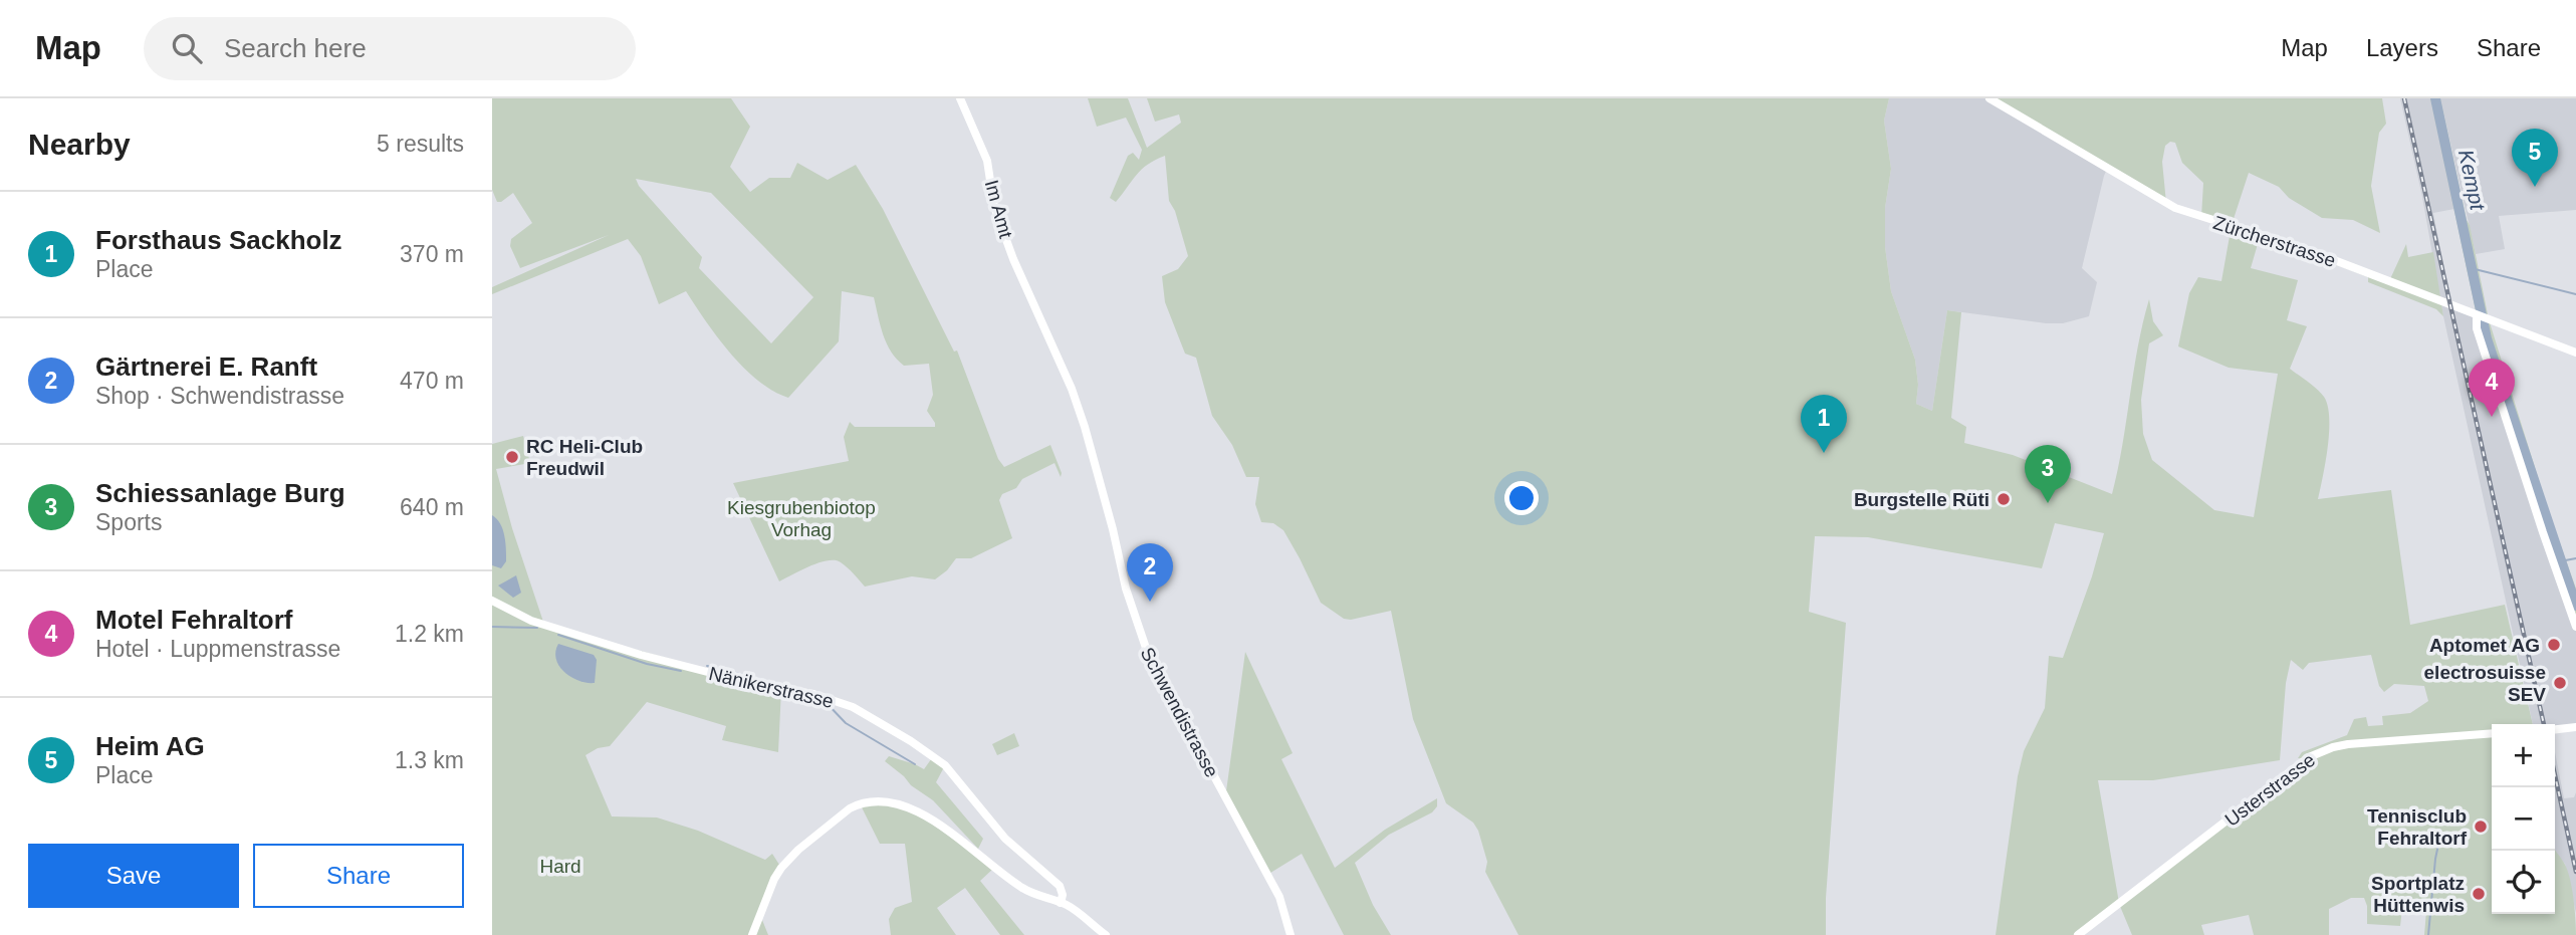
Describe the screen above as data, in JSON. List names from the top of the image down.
{
  "streets": {
    "street": [
      "Im Amt",
      "Zürcherstrasse",
      "Nänikerstrasse",
      "Schwendistrasse",
      "Usterstrasse"
    ]
  },
  "crossings": [
    ["Im Amt", "Schwendistrasse"]
  ],
  "water": ["Kempt"],
  "parks": ["Kiesgrubenbiotop Vorhag", "Hard"],
  "places": [
    "RC Heli-Club Freudwil",
    "Burgstelle Rüti",
    "Aptomet AG",
    "electrosuisse SEV",
    "Tennisclub Fehraltorf",
    "Sportplatz Hüttenwis"
  ],
  "page": {
    "header": "Map",
    "search": "Search here",
    "nav": ["Map", "Layers", "Share"],
    "heading": ["Nearby", "5 results"],
    "pins": [
      "5",
      "4",
      "1",
      "3",
      "2"
    ],
    "list": [
      {
        "mark": "1",
        "name": "Forsthaus Sackholz",
        "note": "Place",
        "value": "370 m"
      },
      {
        "mark": "2",
        "name": "Gärtnerei E. Ranft",
        "note": "Shop · Schwendistrasse",
        "value": "470 m"
      },
      {
        "mark": "3",
        "name": "Schiessanlage Burg",
        "note": "Sports",
        "value": "640 m"
      },
      {
        "mark": "4",
        "name": "Motel Fehraltorf",
        "note": "Hotel · Luppmenstrasse",
        "value": "1.2 km"
      },
      {
        "mark": "5",
        "name": "Heim AG",
        "note": "Place",
        "value": "1.3 km"
      }
    ],
    "map_buttons": ["+", "−"],
    "buttons": ["Save", "Share"]
  }
}
